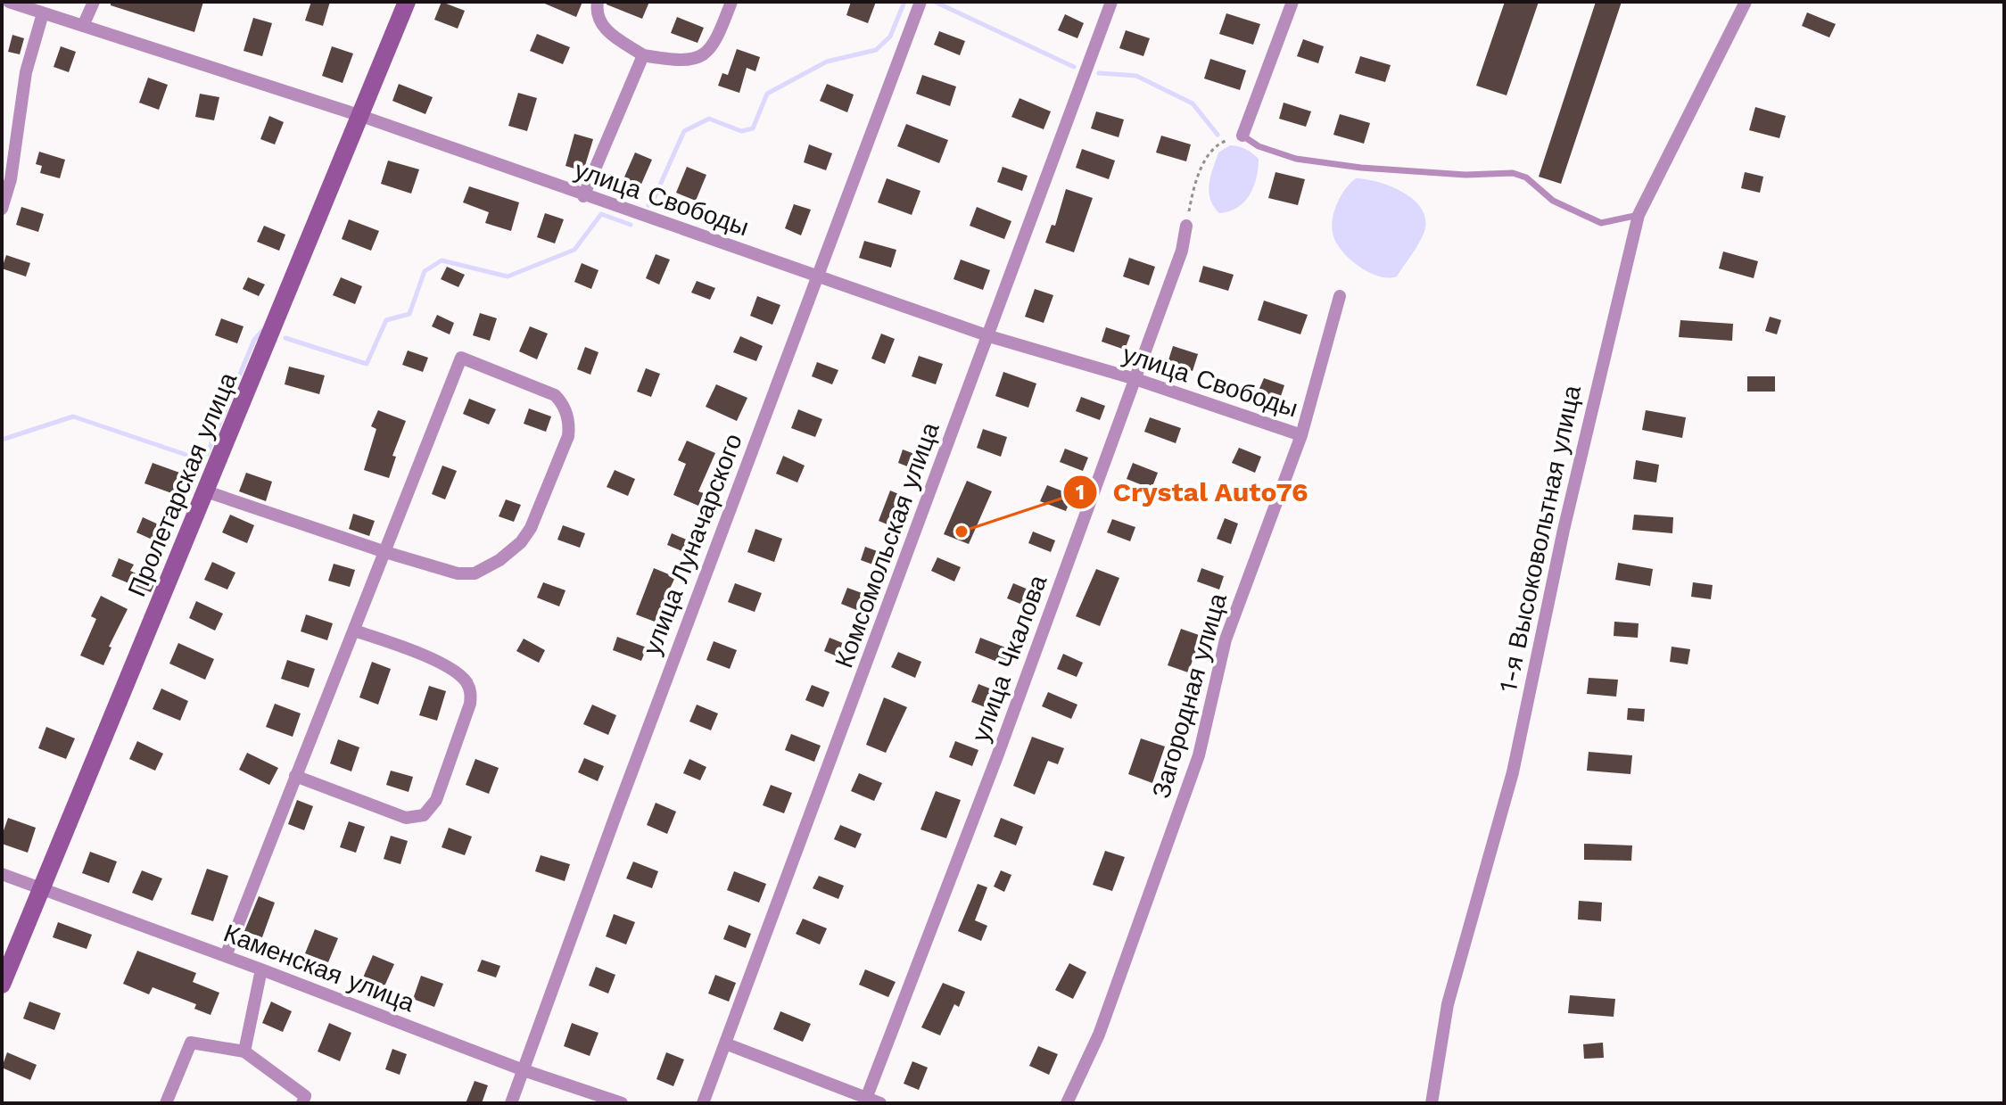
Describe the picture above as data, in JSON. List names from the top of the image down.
{
  "streets": {
    "main road": ["Пролетарская улица"],
    "street": [
      "улица Свободы",
      "1-я Высоковольтная улица",
      "улица Луначарского",
      "Комсомольская улица",
      "улица Чкалова",
      "Загородная улица",
      "Каменская улица"
    ]
  },
  "crossings": [
    ["улица Свободы", "Пролетарская улица"],
    ["улица Свободы", "улица Луначарского"],
    ["улица Свободы", "Комсомольская улица"],
    ["улица Свободы", "улица Чкалова"],
    ["улица Свободы", "Загородная улица"],
    ["Пролетарская улица", "Каменская улица"],
    ["улица Луначарского", "Каменская улица"]
  ],
  "places": ["Crystal Auto76"]
}
